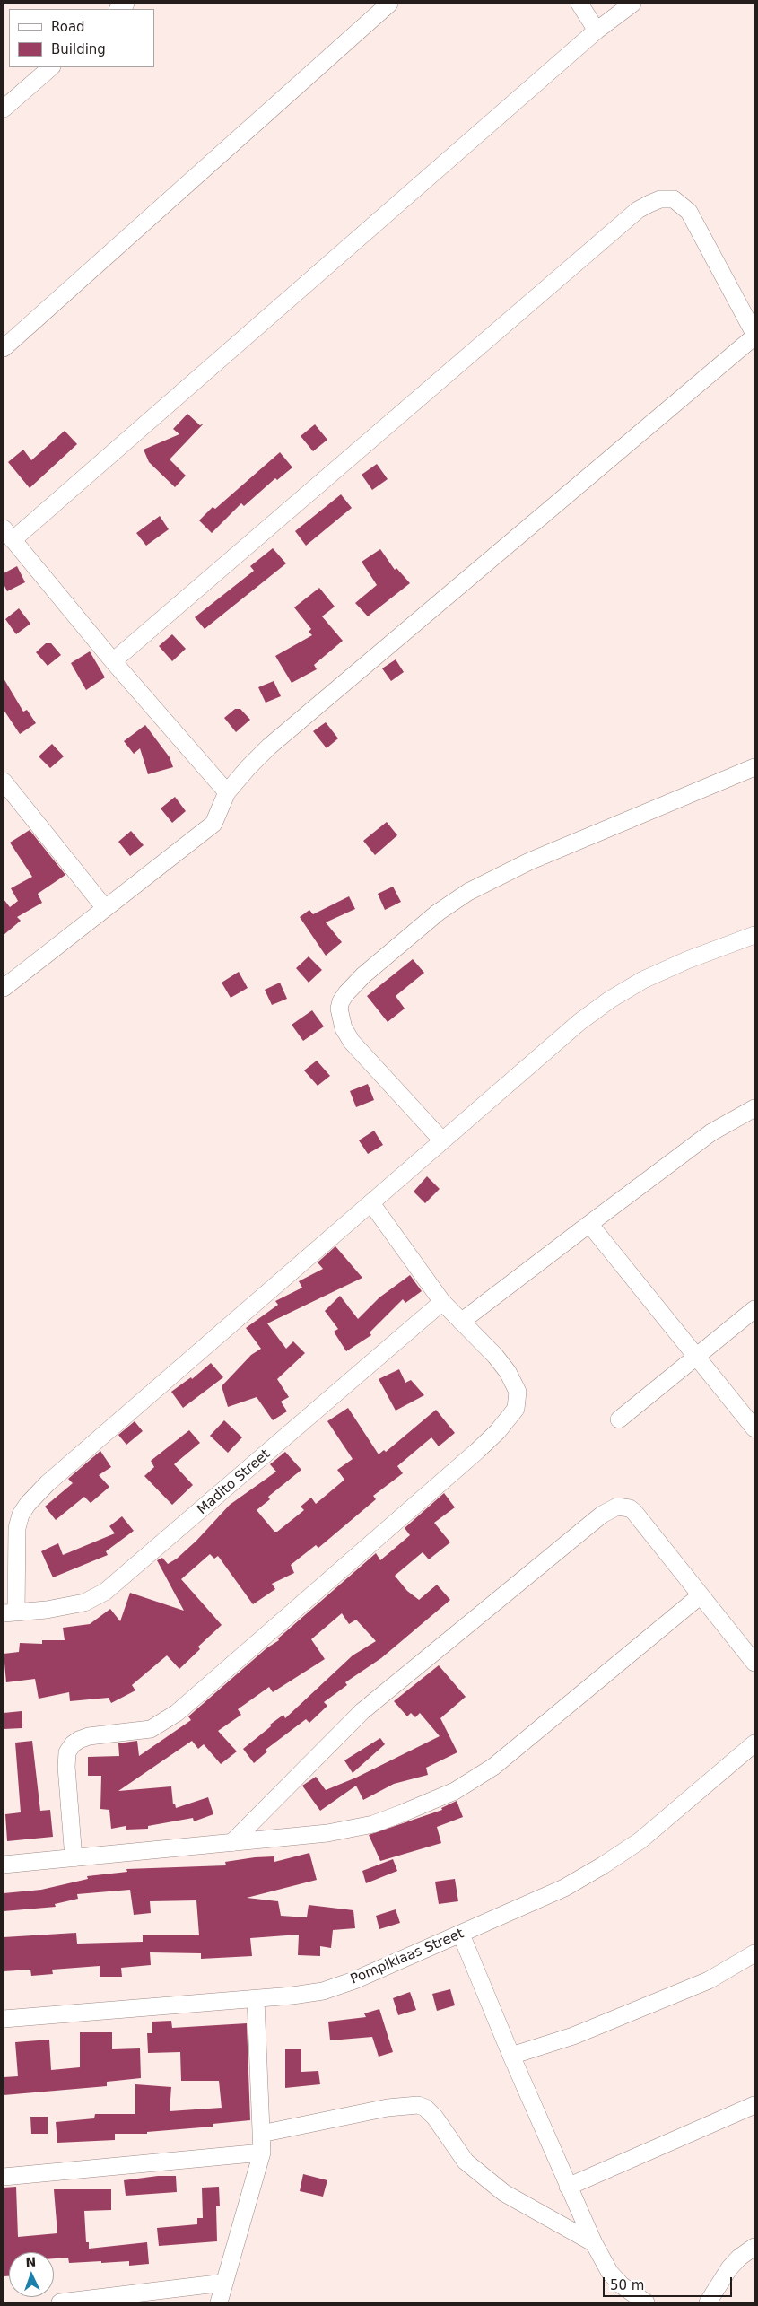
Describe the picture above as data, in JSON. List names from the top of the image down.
{
  "streets": {
    "street": ["Madito Street", "Pompiklaas Street"]
  },
  "legend": ["Road", "Building"],
  "scale_bar": "50 m",
  "north": "top"
}
